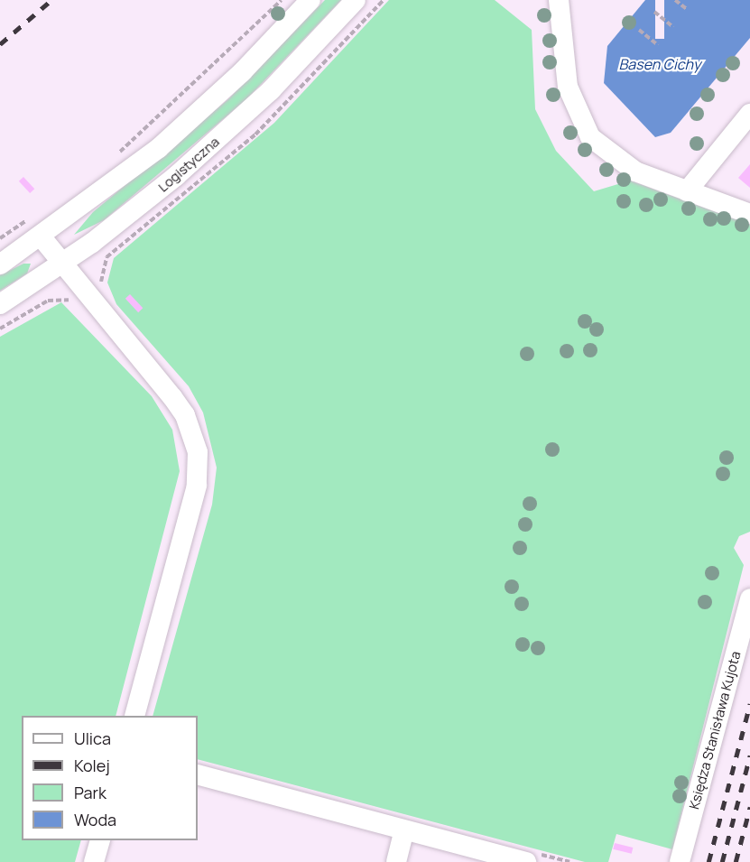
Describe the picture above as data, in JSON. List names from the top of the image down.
{
  "streets": {
    "street": ["Logistyczna", "Księdza Stanisława Kujota"]
  },
  "water": ["Basen Cichy"],
  "legend": [
    "Ulica",
    "Kolej",
    "Park",
    "Woda"
  ]
}
